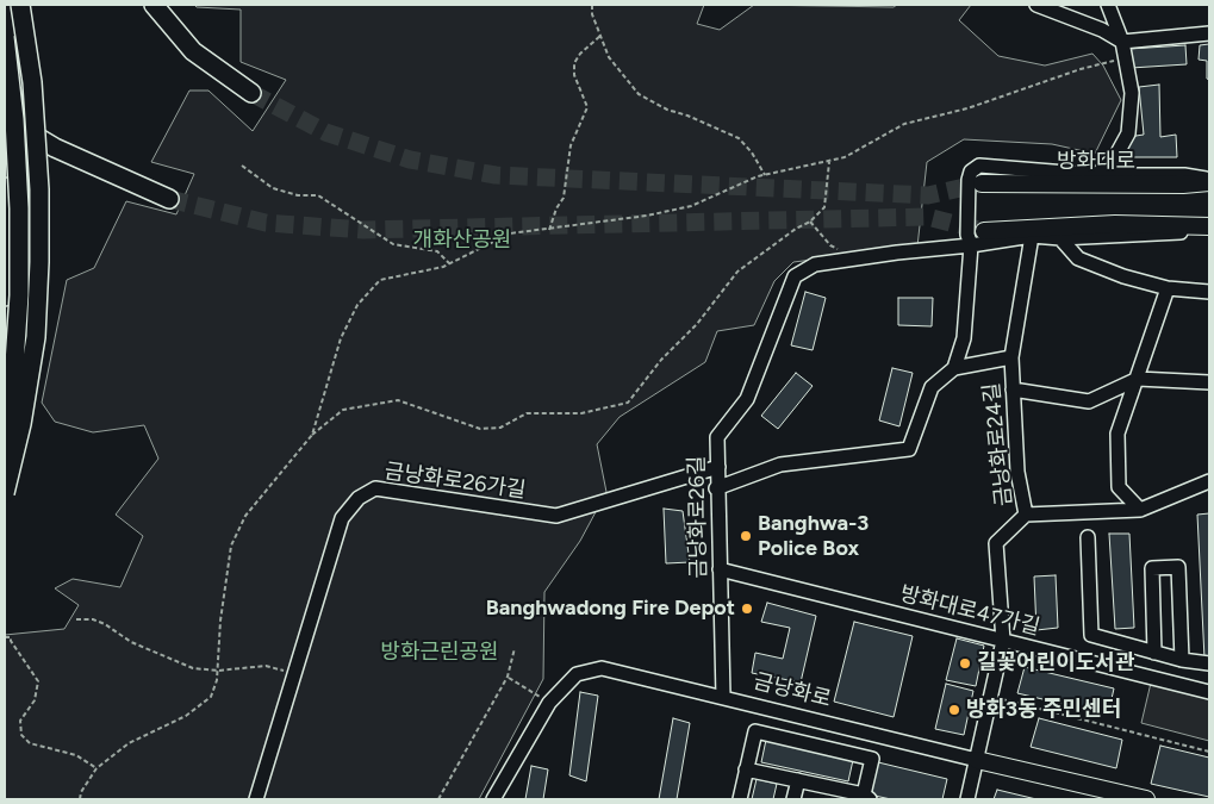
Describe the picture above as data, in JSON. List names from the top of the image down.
{
  "streets": {
    "main road": ["방화대로", "금낭화로"],
    "street": [
      "금낭화로24길",
      "금낭화로26가길",
      "금낭화로26길",
      "방화대로47가길"
    ]
  },
  "crossings": [
    ["금낭화로24길", "방화대로47가길"],
    ["금낭화로24길", "금낭화로"],
    ["금낭화로26가길", "금낭화로26길"],
    ["금낭화로26길", "방화대로47가길"],
    ["금낭화로26길", "금낭화로"]
  ],
  "parks": ["개화산공원", "방화근린공원"],
  "places": [
    "Banghwa-3 Police Box",
    "Banghwadong Fire Depot",
    "길꽃어린이도서관",
    "방화3동 주민센터"
  ]
}
